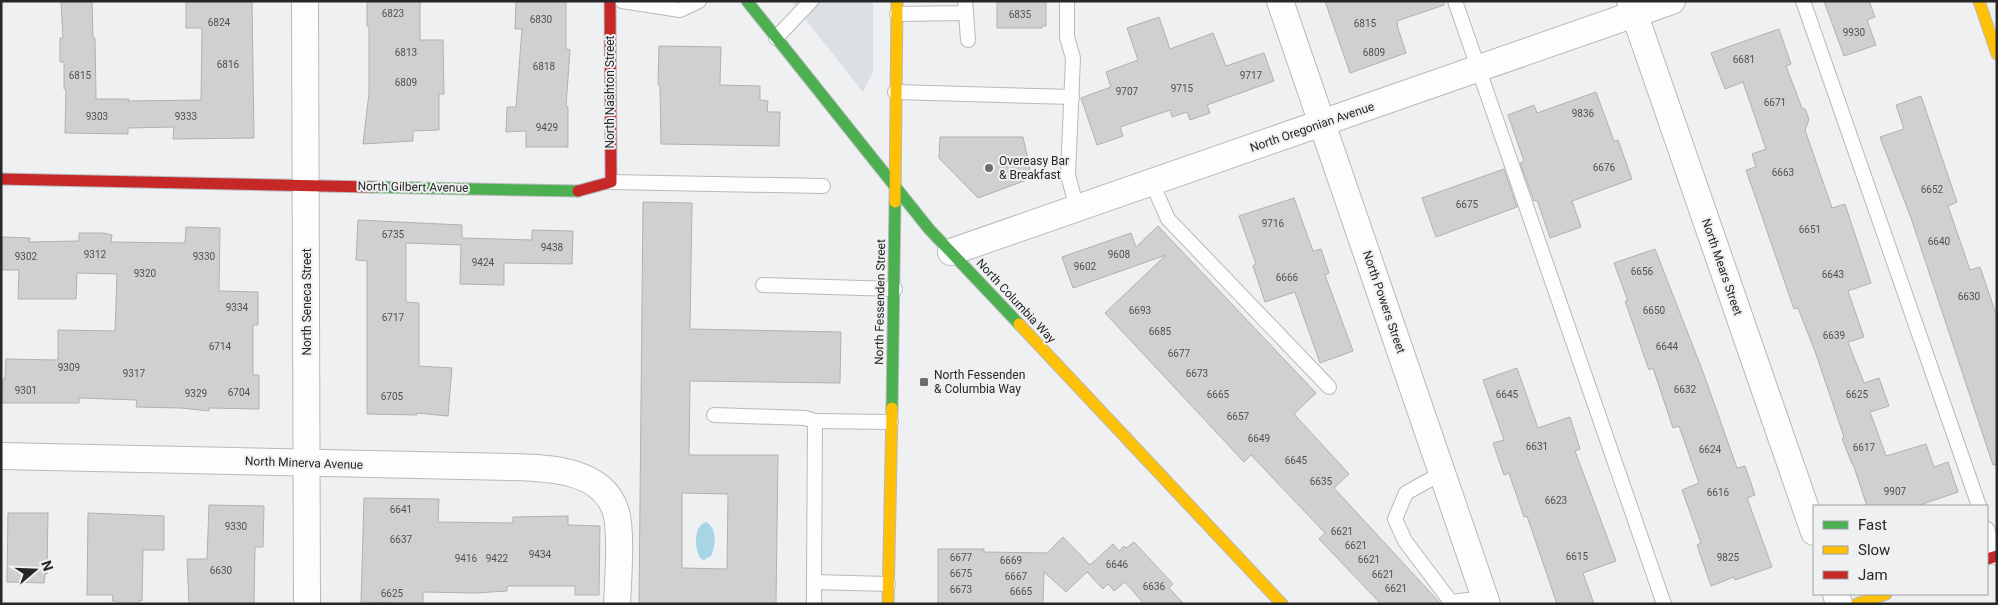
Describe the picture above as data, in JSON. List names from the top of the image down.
{
  "streets": {
    "street": [
      "North Nashton Street",
      "North Oregonian Avenue",
      "North Gilbert Avenue",
      "North Mears Street",
      "North Columbia Way",
      "North Seneca Street",
      "North Fessenden Street",
      "North Powers Street",
      "North Minerva Avenue"
    ]
  },
  "crossings": [
    ["North Nashton Street", "North Gilbert Avenue"],
    ["North Oregonian Avenue", "North Mears Street"],
    ["North Oregonian Avenue", "North Columbia Way"],
    ["North Oregonian Avenue", "North Powers Street"],
    ["North Gilbert Avenue", "North Seneca Street"],
    ["North Columbia Way", "North Fessenden Street"],
    ["North Seneca Street", "North Minerva Avenue"]
  ],
  "places": {
    "other": ["Overeasy Bar & Breakfast"],
    "transit": ["North Fessenden & Columbia Way"]
  },
  "house_numbers": [
    "6823",
    "6835",
    "6830",
    "6824",
    "6815",
    "9930",
    "6813",
    "6809",
    "6681",
    "6816",
    "6818",
    "6815",
    "9717",
    "6809",
    "9715",
    "9707",
    "6671",
    "9836",
    "9303",
    "9333",
    "9429",
    "6676",
    "6663",
    "6652",
    "6675",
    "9716",
    "6651",
    "6735",
    "6640",
    "9438",
    "9312",
    "9608",
    "9302",
    "9330",
    "9424",
    "9602",
    "6656",
    "9320",
    "6643",
    "6666",
    "6630",
    "9334",
    "6693",
    "6650",
    "6717",
    "6685",
    "6639",
    "6714",
    "6644",
    "6677",
    "9309",
    "9317",
    "6673",
    "6632",
    "9301",
    "6704",
    "9329",
    "6665",
    "6645",
    "6625",
    "6705",
    "6657",
    "6649",
    "6631",
    "6617",
    "6624",
    "6645",
    "6635",
    "9907",
    "6616",
    "6623",
    "6641",
    "9330",
    "6621",
    "6637",
    "6621",
    "9434",
    "6615",
    "6677",
    "9825",
    "9416",
    "9422",
    "6621",
    "6669",
    "6646",
    "6630",
    "6675",
    "6621",
    "6667",
    "6636",
    "6621",
    "6673",
    "6665",
    "6625"
  ],
  "legend": ["Fast", "Slow", "Jam"],
  "north": "right"
}
